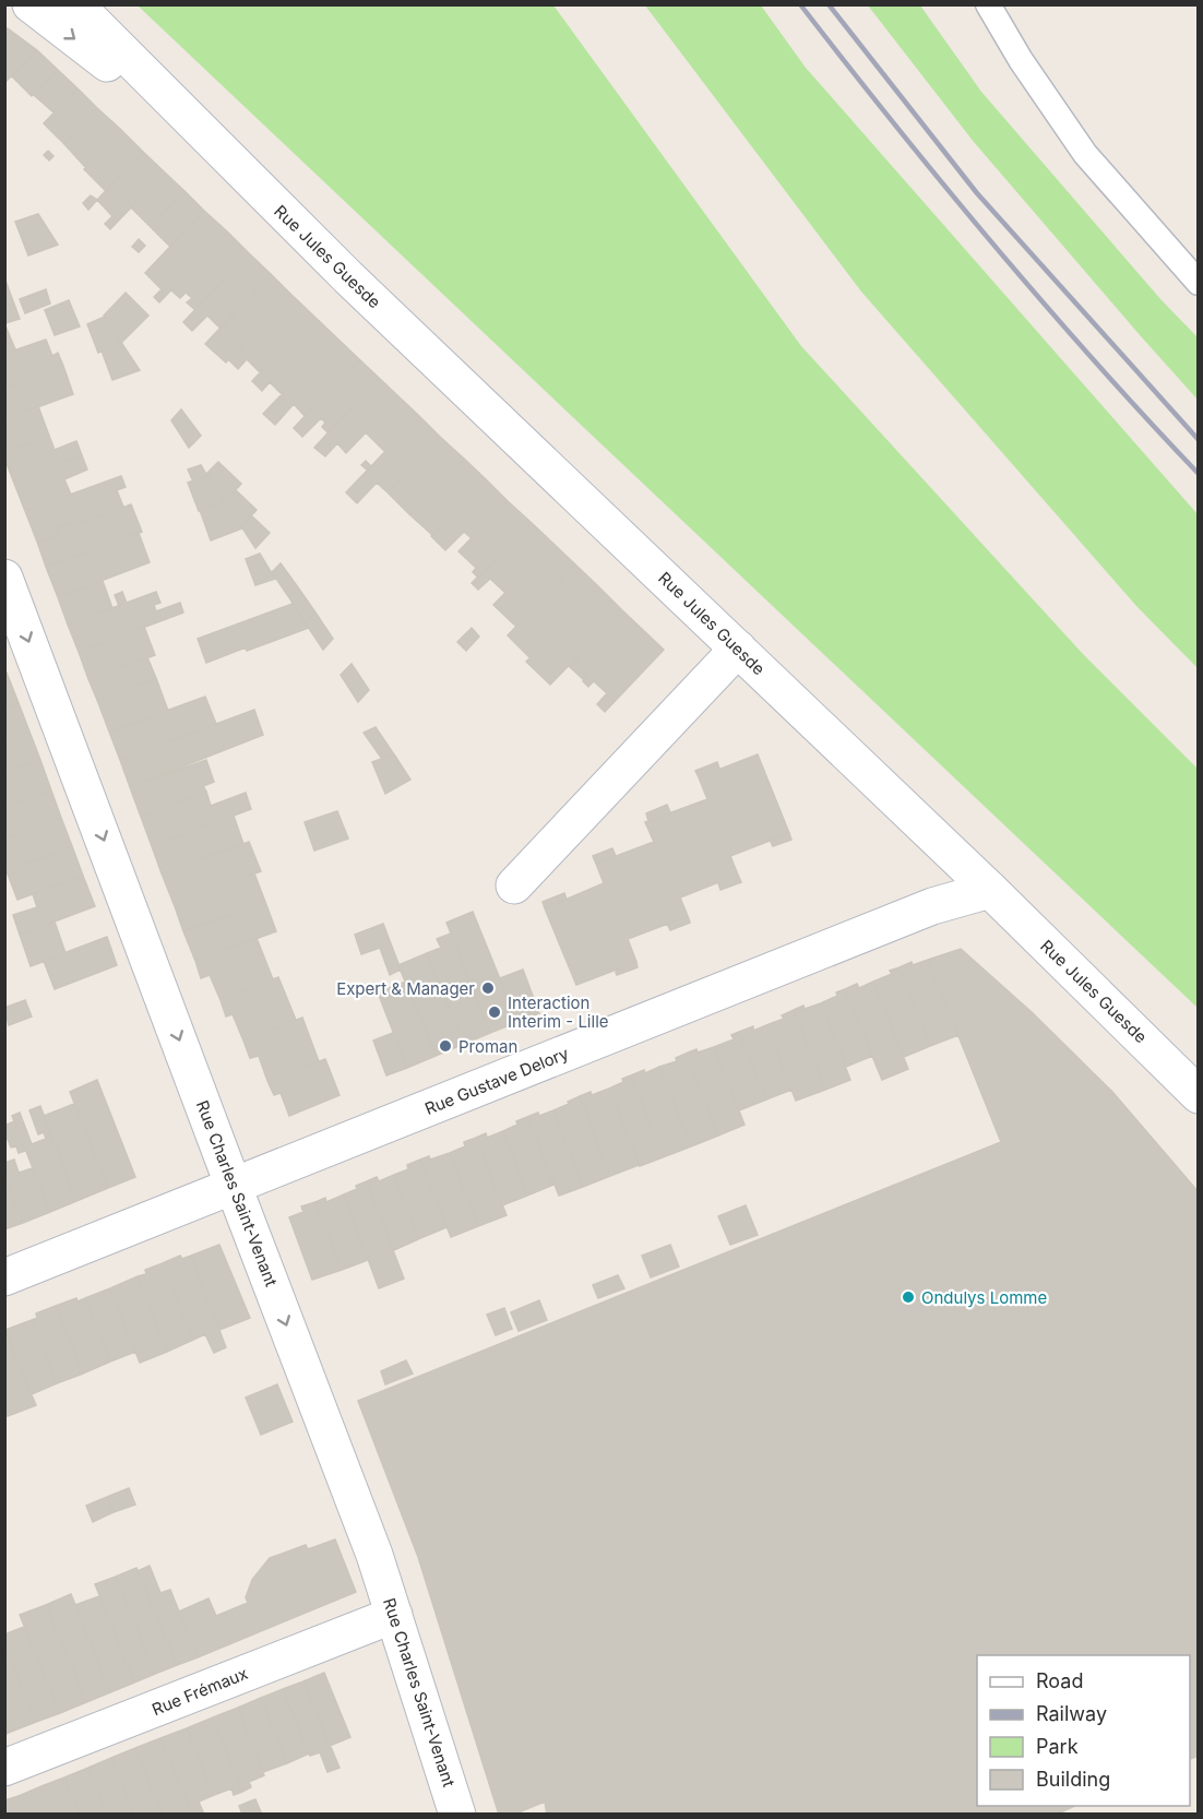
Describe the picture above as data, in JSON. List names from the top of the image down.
{
  "streets": {
    "street": [
      "Rue Jules Guesde",
      "Rue Gustave Delory",
      "Rue Charles Saint-Venant",
      "Rue Frémaux"
    ]
  },
  "crossings": [
    ["Rue Jules Guesde", "Rue Gustave Delory"],
    ["Rue Gustave Delory", "Rue Charles Saint-Venant"],
    ["Rue Charles Saint-Venant", "Rue Frémaux"]
  ],
  "one_way": ["Rue Charles Saint-Venant"],
  "places": [
    "Expert & Manager",
    "Interaction Interim - Lille",
    "Proman",
    "Ondulys Lomme"
  ],
  "legend": [
    "Road",
    "Railway",
    "Park",
    "Building"
  ]
}
